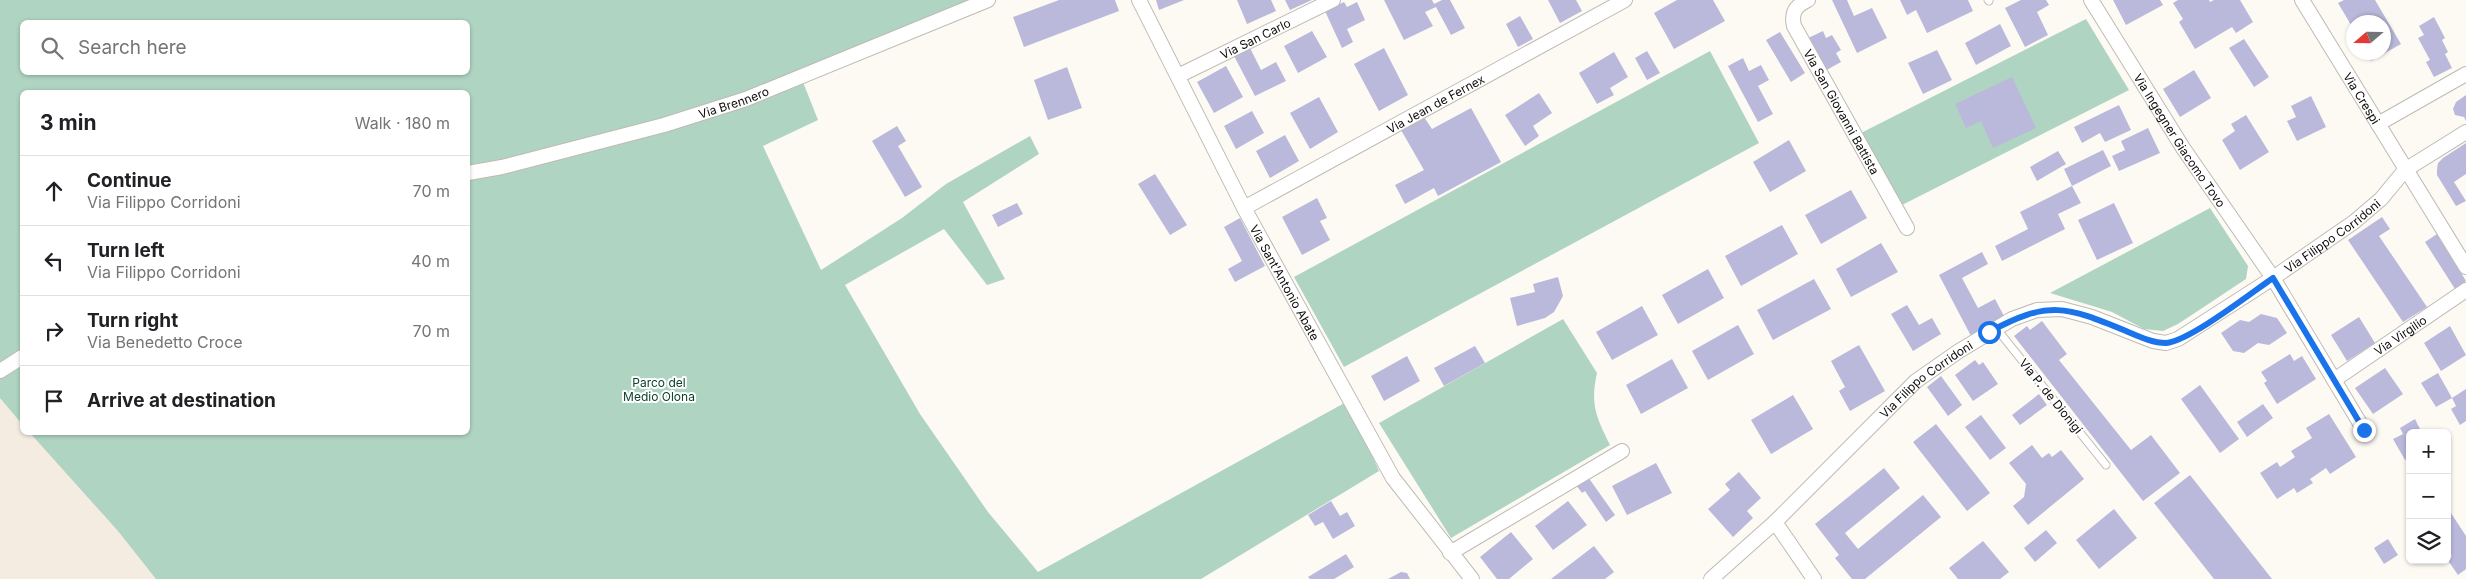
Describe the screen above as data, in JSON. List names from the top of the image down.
{
  "streets": {
    "street": [
      "Via San Carlo",
      "Via Crespi",
      "Via Brennero",
      "Via Jean de Fernex",
      "Via San Giovanni Battista",
      "Via Ingegner Giacomo Tovo",
      "Via Filippo Corridoni",
      "Via Sant'Antonio Abate",
      "Via Virgilio"
    ],
    "lane": ["Via P. de Dionigi"]
  },
  "crossings": [
    ["Via San Carlo", "Via Sant'Antonio Abate"],
    ["Via Crespi", "Via Filippo Corridoni"],
    ["Via Jean de Fernex", "Via Sant'Antonio Abate"],
    ["Via Ingegner Giacomo Tovo", "Via Filippo Corridoni"],
    ["Via Ingegner Giacomo Tovo", "Via Virgilio"],
    ["Via Filippo Corridoni", "Via P. de Dionigi"]
  ],
  "parks": ["Parco del Medio Olona"],
  "north": "left",
  "page": {
    "search": "Search here",
    "heading": ["3 min", "Walk · 180 m"],
    "list": [
      ["Continue", "Via Filippo Corridoni", "70 m"],
      ["Turn left", "Via Filippo Corridoni", "40 m"],
      ["Turn right", "Via Benedetto Croce", "70 m"],
      "Arrive at destination"
    ],
    "map_buttons": ["+", "−"]
  }
}
